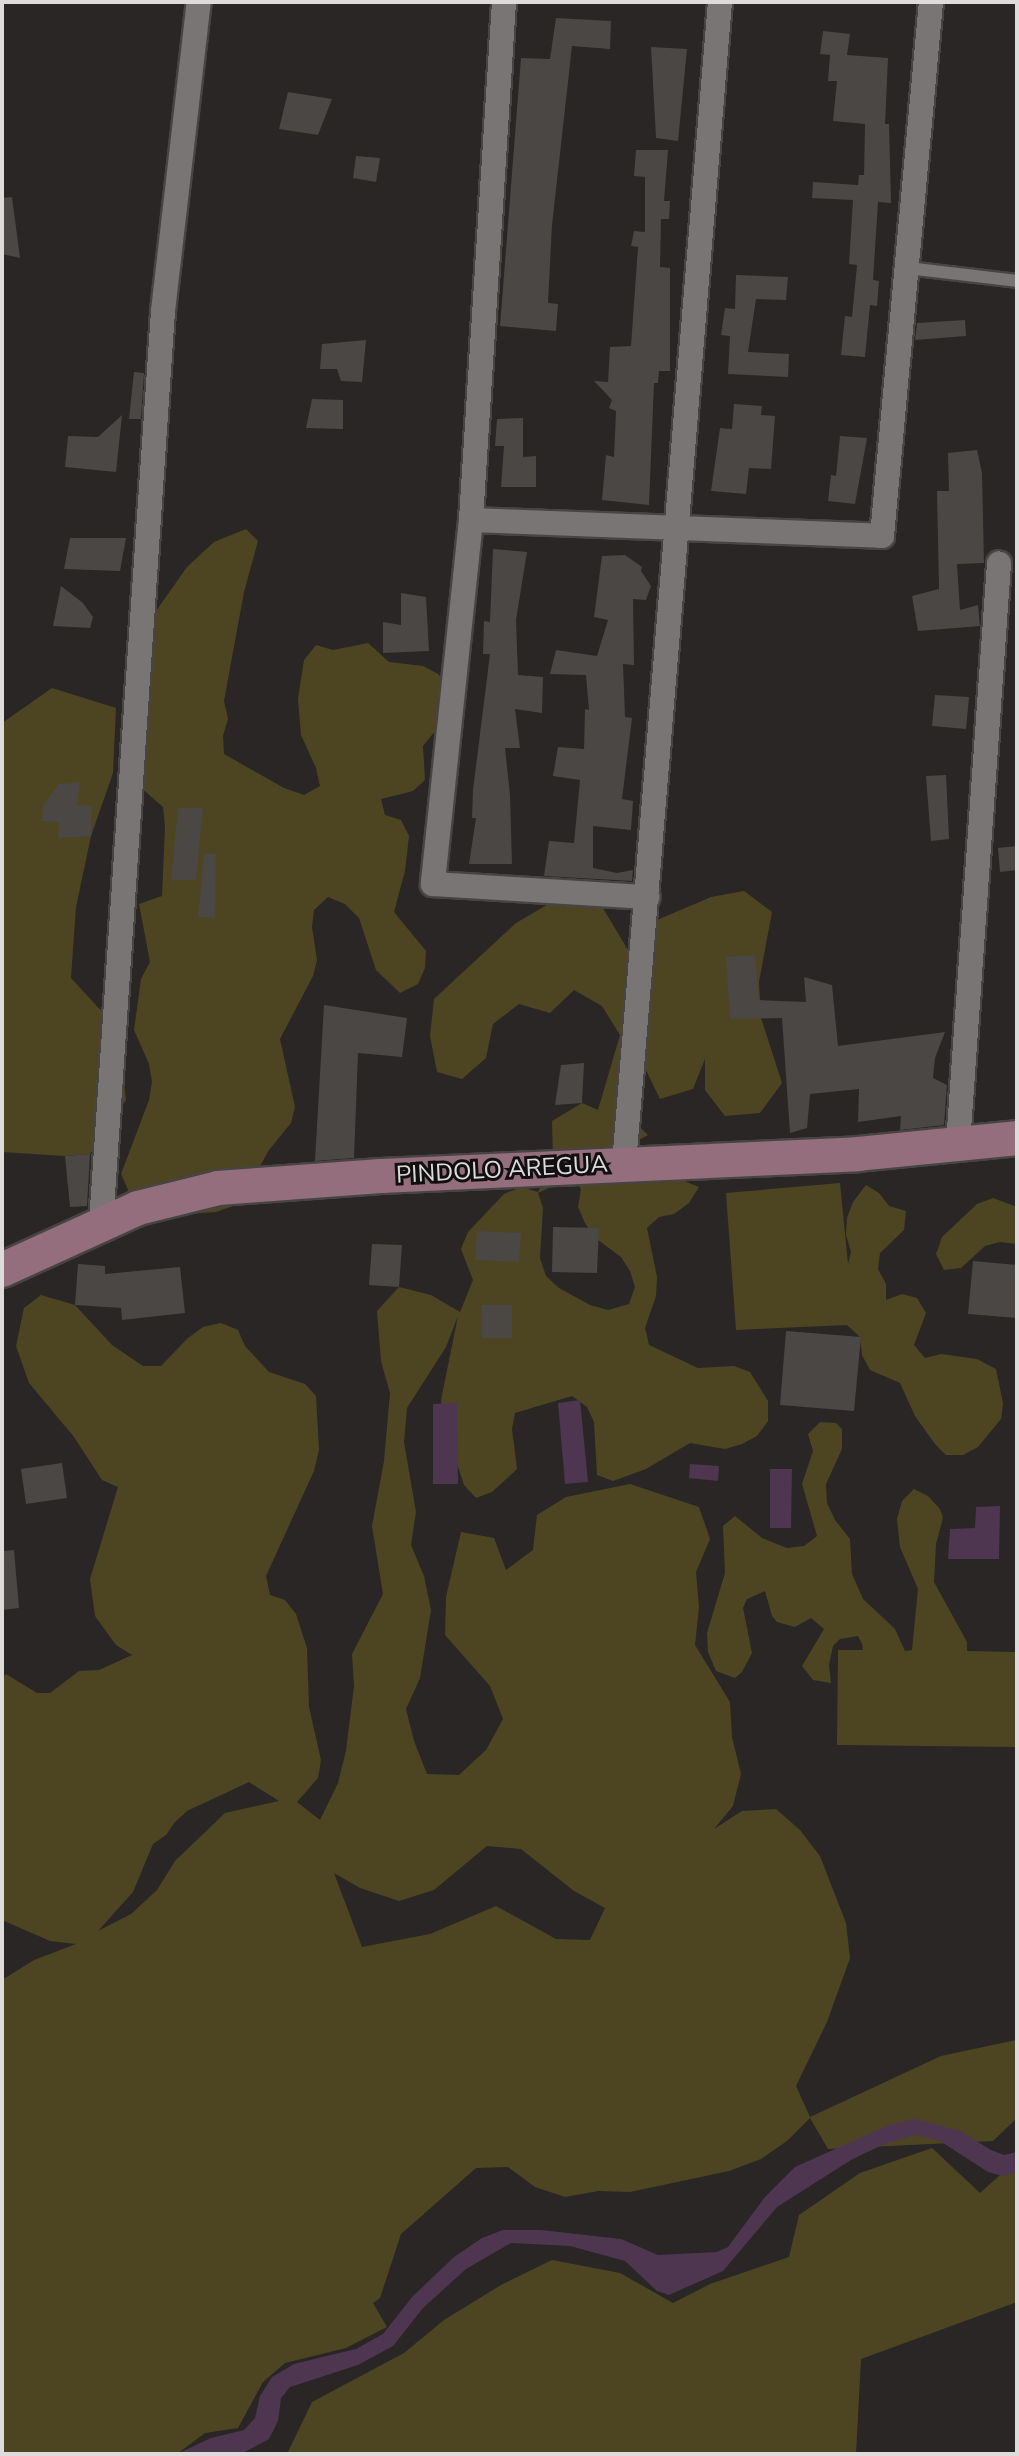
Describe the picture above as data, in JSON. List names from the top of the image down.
{
  "streets": {
    "main road": ["PINDOLO AREGUA"]
  }
}
